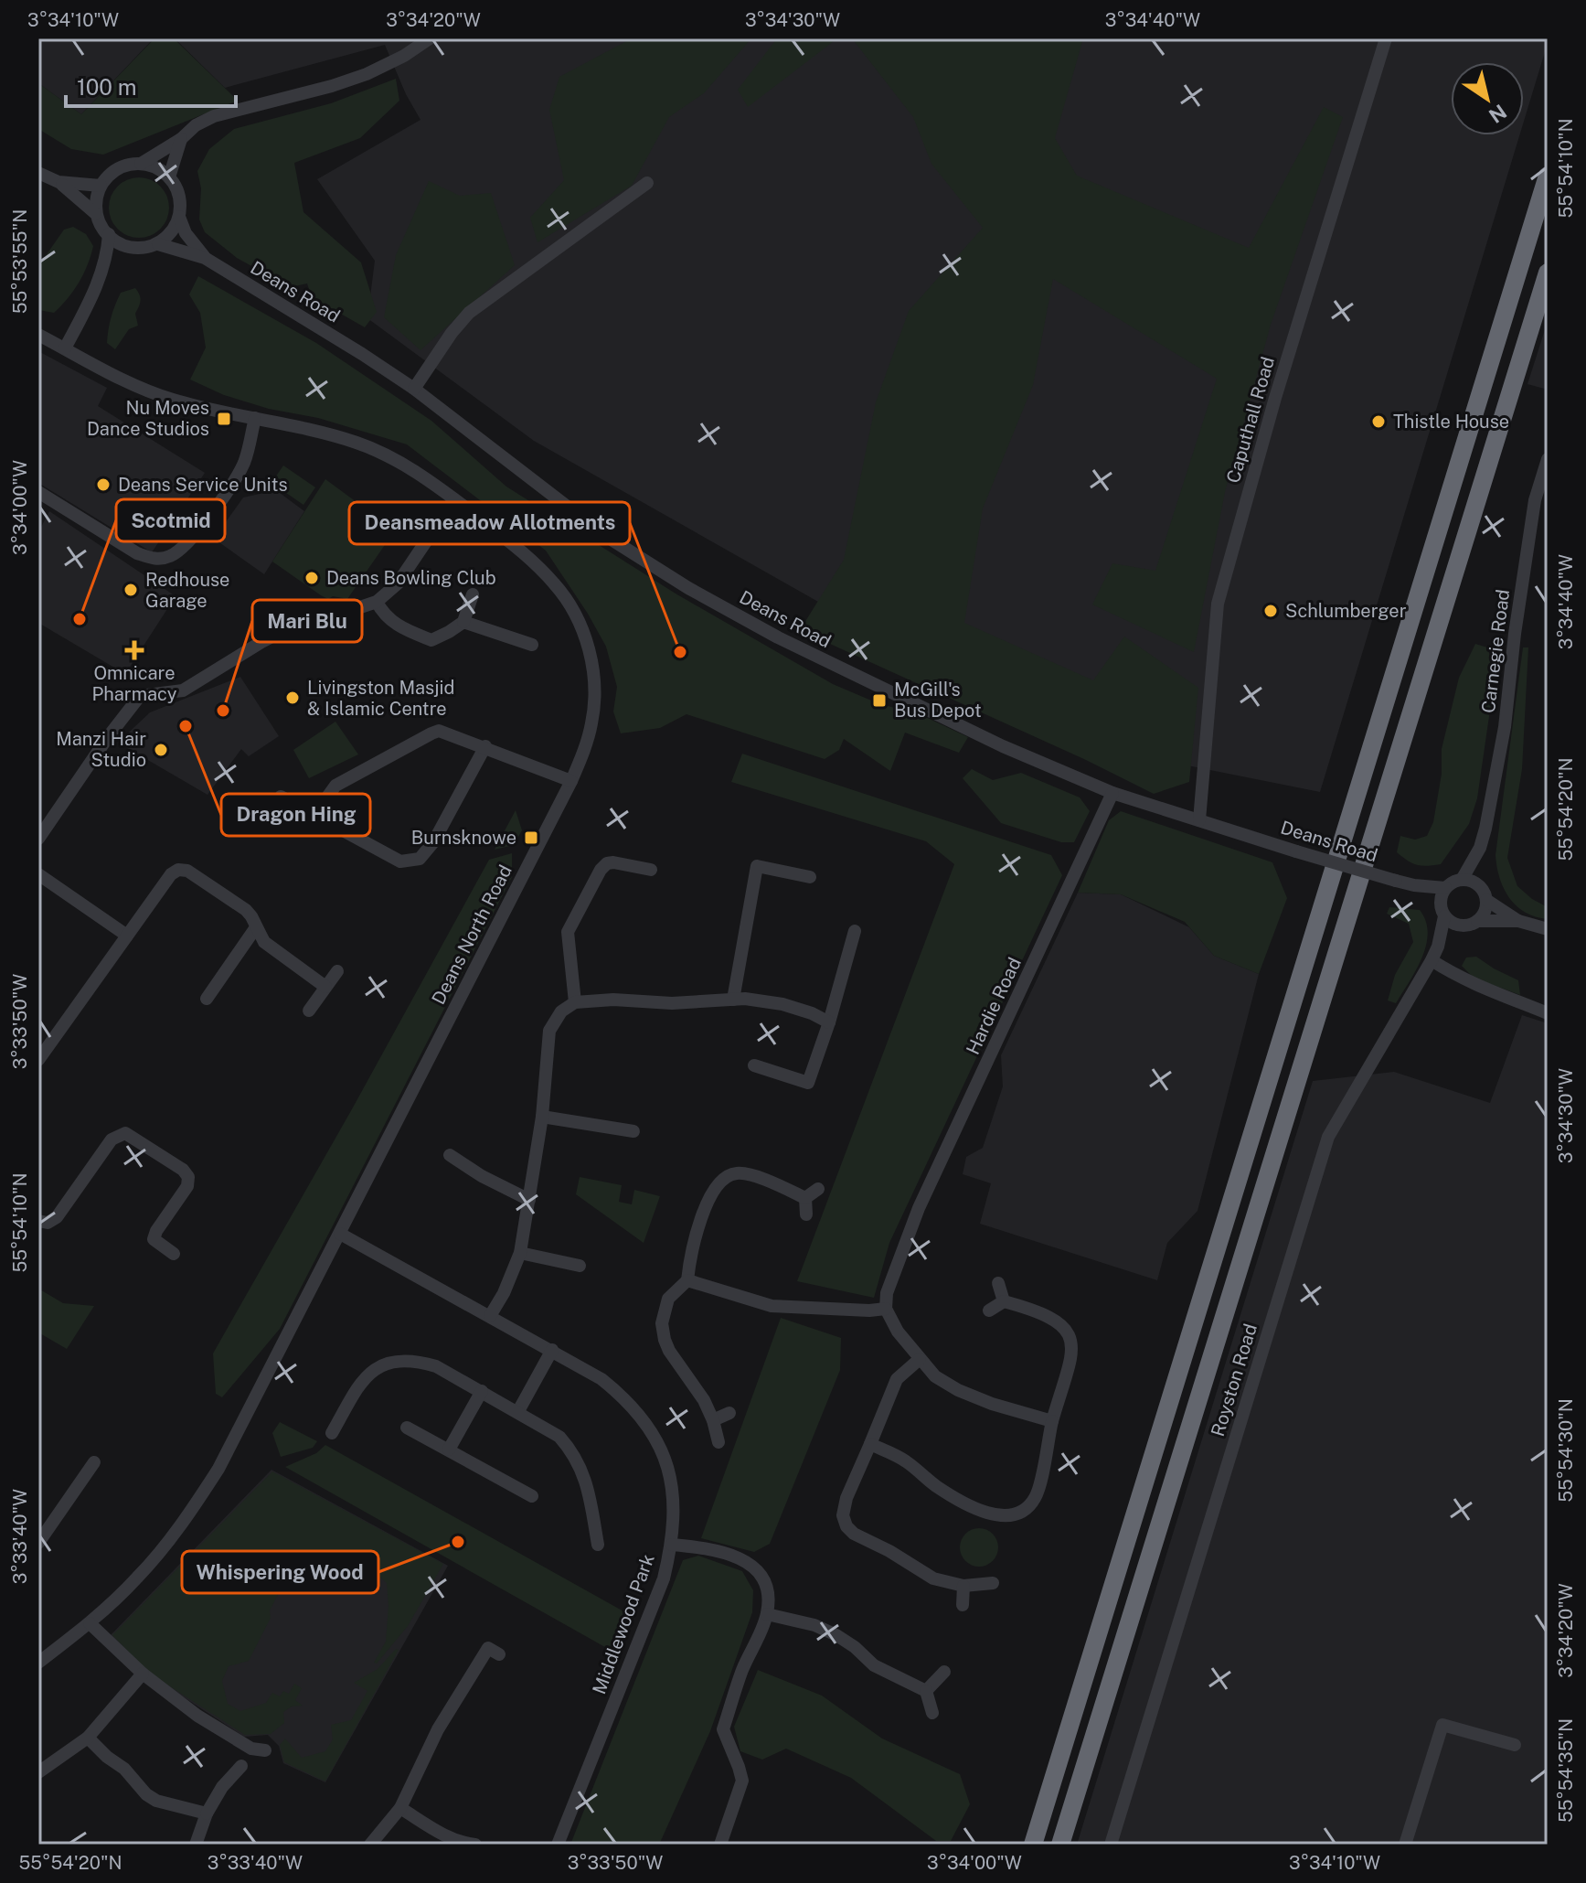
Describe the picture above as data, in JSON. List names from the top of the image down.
{
  "streets": {
    "street": [
      "Deans Road",
      "Caputhall Road",
      "Carnegie Road",
      "Deans North Road",
      "Hardie Road",
      "Royston Road",
      "Middlewood Park"
    ]
  },
  "crossings": [
    ["Deans Road", "Caputhall Road"],
    ["Deans Road", "Carnegie Road"],
    ["Deans Road", "Hardie Road"],
    ["Deans Road", "Royston Road"],
    ["Carnegie Road", "Royston Road"],
    ["Deans North Road", "Middlewood Park"]
  ],
  "places": {
    "transit": ["Nu Moves Dance Studios", "McGill's Bus Depot", "Burnsknowe"],
    "other": [
      "Thistle House",
      "Deans Service Units",
      "Deans Bowling Club",
      "Redhouse Garage",
      "Schlumberger",
      "Scotmid",
      "Deansmeadow Allotments",
      "Livingston Masjid & Islamic Centre",
      "Mari Blu",
      "Dragon Hing",
      "Manzi Hair Studio",
      "Whispering Wood"
    ],
    "health": ["Omnicare Pharmacy"]
  },
  "scale_bar": "100 m",
  "north": "bottom right",
  "coordinates": [
    "3°34'10\"W",
    "3°34'20\"W",
    "3°34'30\"W",
    "3°34'40\"W",
    "55°54'10\"N",
    "55°53'55\"N",
    "3°34'00\"W",
    "55°54'20\"N",
    "3°33'50\"W",
    "55°54'30\"N",
    "3°33'40\"W",
    "55°54'35\"N"
  ]
}
